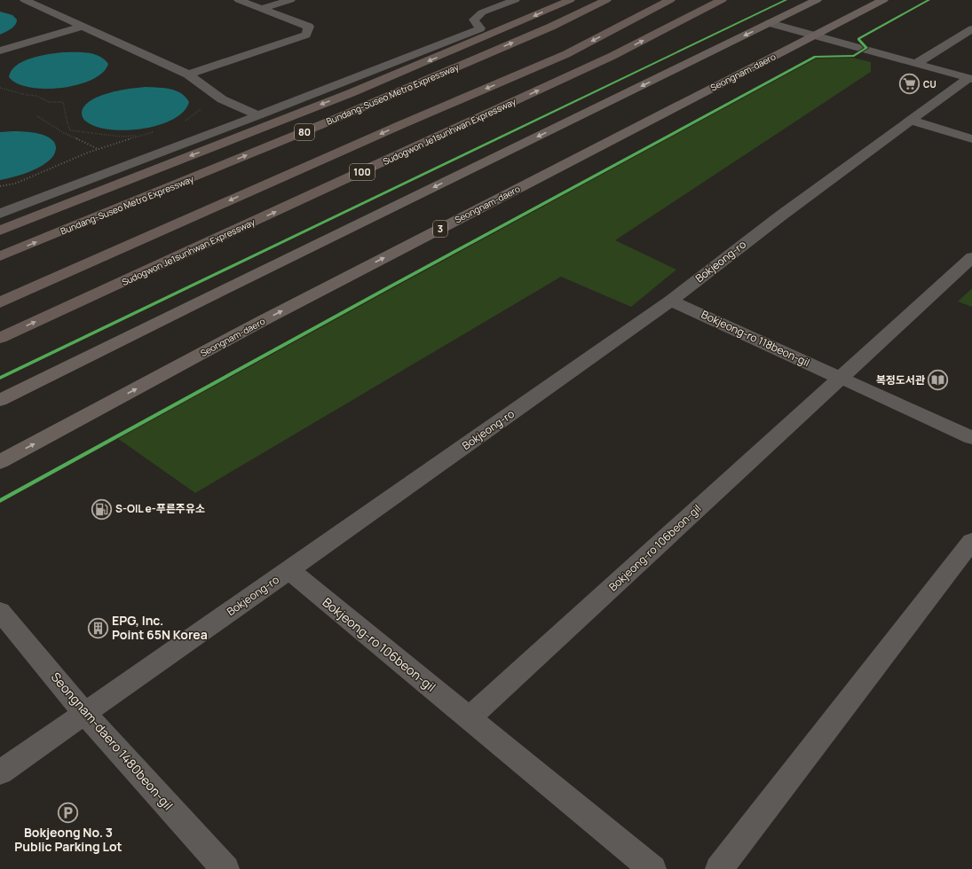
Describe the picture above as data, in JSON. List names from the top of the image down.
{
  "streets": {
    "highway": [
      "Bundang-Suseo Metro Expressway",
      "Sudogwon Je1sunhwan Expressway",
      "80",
      "100"
    ],
    "main road": ["Seongnam-daero", "3"],
    "street": [
      "Bokjeong-ro",
      "Bokjeong-ro 118beon-gil",
      "Bokjeong-ro 106beon-gil",
      "Seongnam-daero 1480beon-gil"
    ]
  },
  "crossings": [
    ["Bokjeong-ro", "Bokjeong-ro 118beon-gil"],
    ["Bokjeong-ro", "Bokjeong-ro 106beon-gil"],
    ["Bokjeong-ro", "Seongnam-daero 1480beon-gil"],
    ["Bokjeong-ro 118beon-gil", "Bokjeong-ro 106beon-gil"]
  ],
  "places": {
    "supermarket": ["CU"],
    "library": ["복정도서관"],
    "fuel station": ["S-OIL e-푸른주유소"],
    "building": ["EPG, Inc. Point 65N Korea"],
    "parking": ["Bokjeong No. 3 Public Parking Lot"]
  }
}
